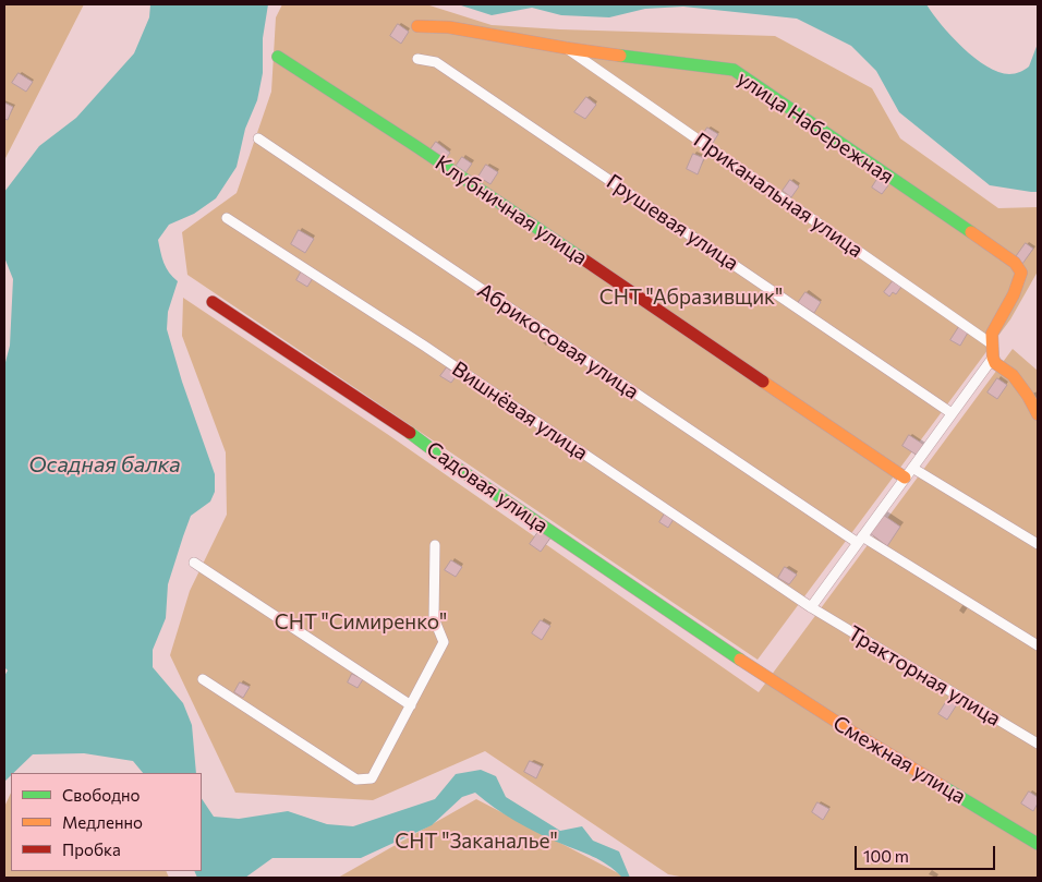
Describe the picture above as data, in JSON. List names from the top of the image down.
{
  "streets": {
    "street": [
      "улица Набережная",
      "Приканальная улица",
      "Клубничная улица",
      "Грушевая улица",
      "Абрикосовая улица",
      "Вишнёвая улица",
      "Садовая улица",
      "Тракторная улица",
      "Смежная улица"
    ]
  },
  "crossings": [
    ["улица Набережная", "Приканальная улица"],
    ["Вишнёвая улица", "Тракторная улица"],
    ["Садовая улица", "Смежная улица"]
  ],
  "water": ["Осадная балка"],
  "parks": ["СНТ \"Абразивщик\"", "СНТ \"Симиренко\"", "СНТ \"Заканалье\""],
  "legend": ["Свободно", "Медленно", "Пробка"],
  "scale_bar": "100 m"
}
